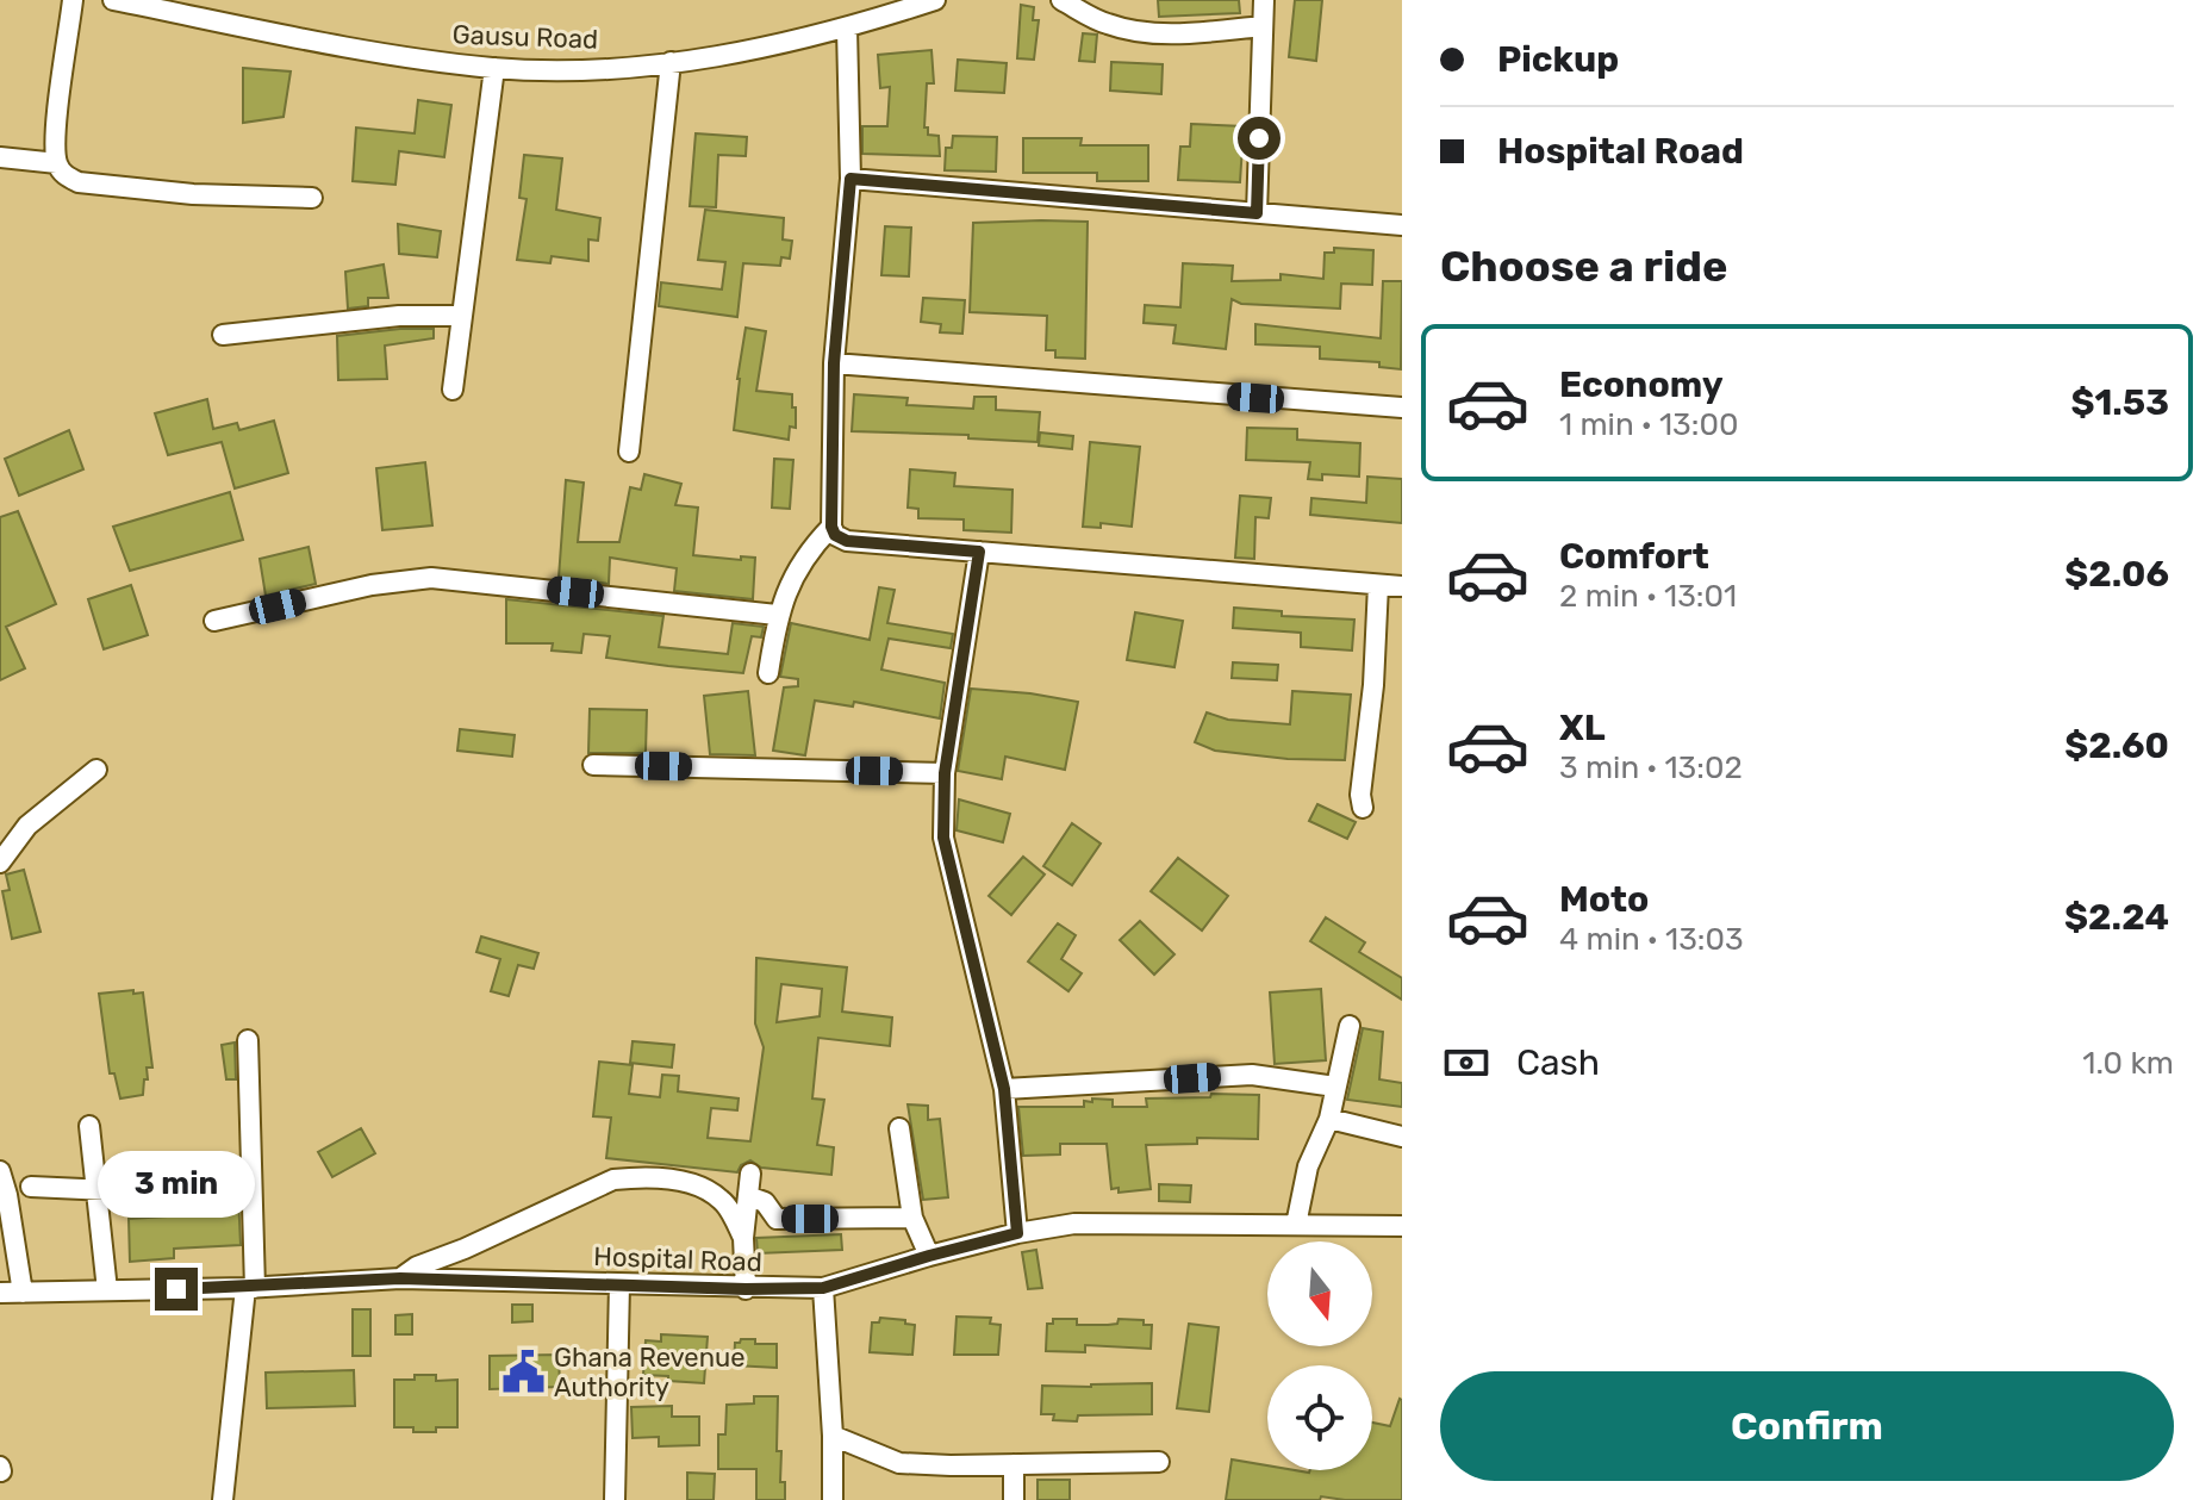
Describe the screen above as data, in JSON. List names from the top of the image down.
{
  "streets": {
    "street": ["Gausu Road", "Hospital Road"]
  },
  "places": {
    "public building": ["Ghana Revenue Authority"]
  },
  "north": "bottom",
  "page": {
    "banner": ["Pickup", "Hospital Road"],
    "heading": "Choose a ride",
    "list": [
      {
        "name": "Economy",
        "note": "1 min · 13:00",
        "value": "$1.53"
      },
      {
        "name": "Comfort",
        "note": "2 min · 13:01",
        "value": "$2.06"
      },
      {
        "name": "XL",
        "note": "3 min · 13:02",
        "value": "$2.60"
      },
      {
        "name": "Moto",
        "note": "4 min · 13:03",
        "value": "$2.24"
      }
    ],
    "pay": ["Cash", "1.0 km"],
    "bubble": "3 min",
    "buttons": "Confirm"
  }
}
